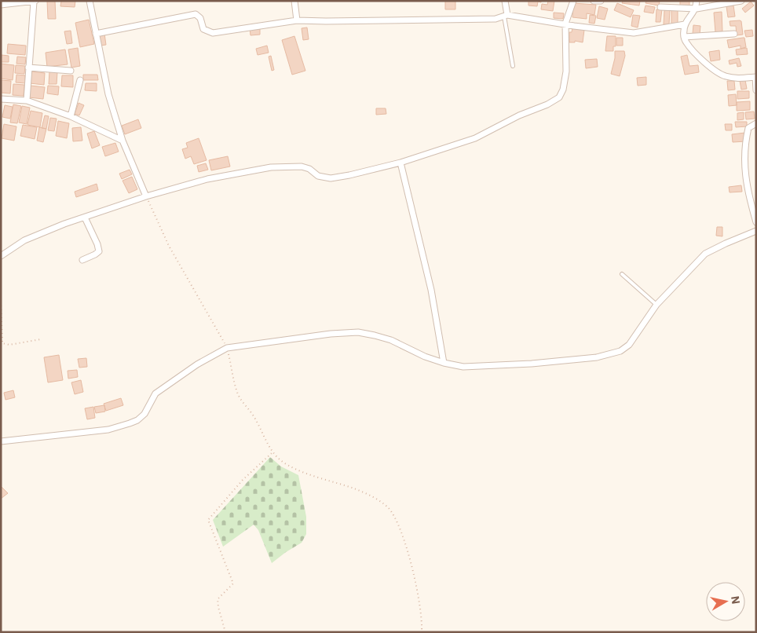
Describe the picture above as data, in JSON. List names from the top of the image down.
{
  "north": "right"
}
